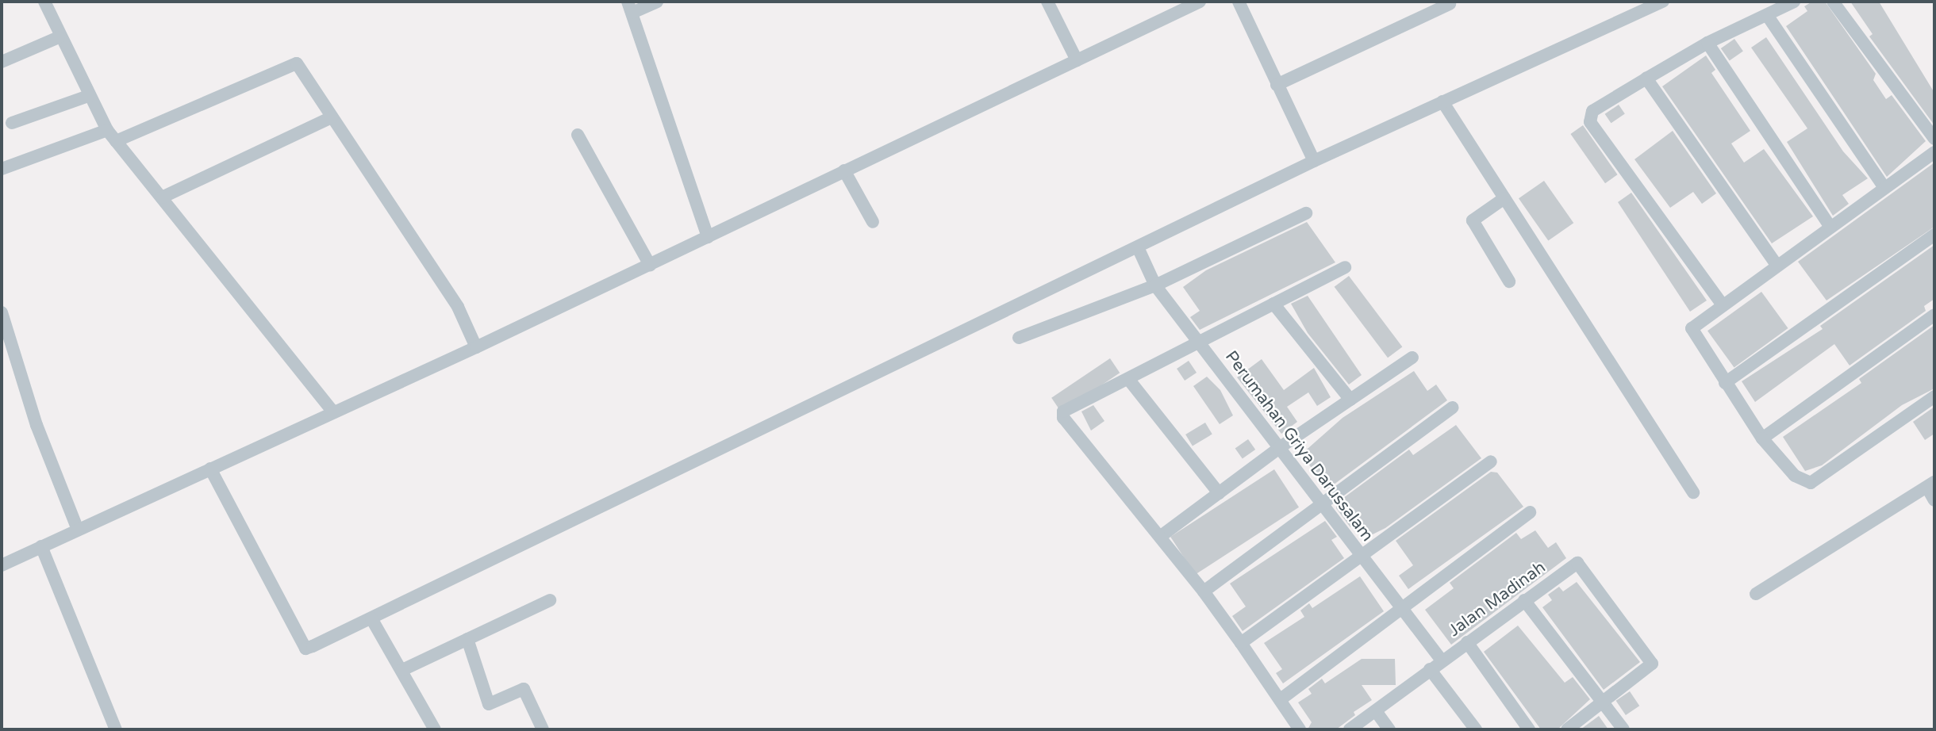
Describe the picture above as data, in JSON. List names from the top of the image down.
{
  "streets": {
    "street": ["Perumahan Griya Darussalam", "Jalan Madinah"]
  },
  "crossings": [
    ["Perumahan Griya Darussalam", "Jalan Madinah"]
  ]
}
